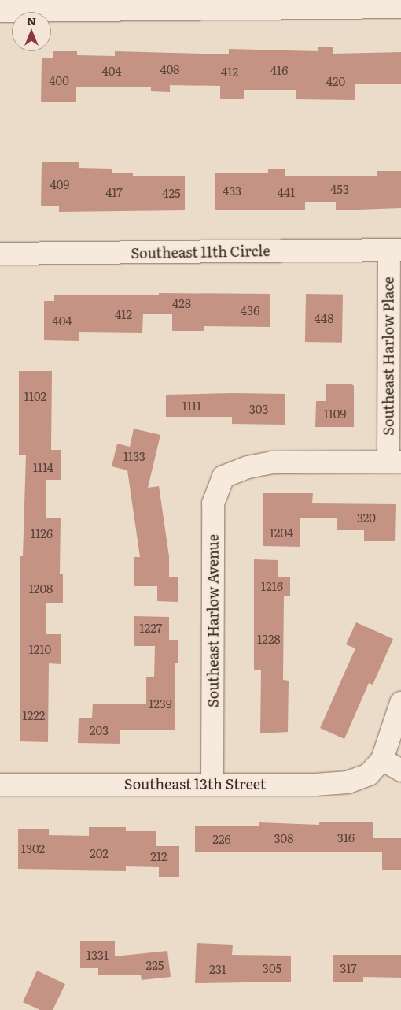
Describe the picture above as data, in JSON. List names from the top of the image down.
{
  "streets": {
    "street": [
      "Southeast 11th Circle",
      "Southeast Harlow Place",
      "Southeast Harlow Avenue",
      "Southeast 13th Street"
    ]
  },
  "crossings": [
    ["Southeast 11th Circle", "Southeast Harlow Place"],
    ["Southeast Harlow Place", "Southeast Harlow Avenue"],
    ["Southeast Harlow Avenue", "Southeast 13th Street"]
  ],
  "house_numbers": [
    "408",
    "416",
    "404",
    "412",
    "400",
    "420",
    "409",
    "453",
    "433",
    "417",
    "441",
    "425",
    "428",
    "436",
    "412",
    "448",
    "404",
    "1102",
    "1111",
    "303",
    "1109",
    "1133",
    "1114",
    "320",
    "1204",
    "1126",
    "1216",
    "1208",
    "1227",
    "1228",
    "1210",
    "1239",
    "1222",
    "203",
    "316",
    "308",
    "226",
    "1302",
    "202",
    "212",
    "1331",
    "225",
    "305",
    "317",
    "231"
  ],
  "north": "top"
}
